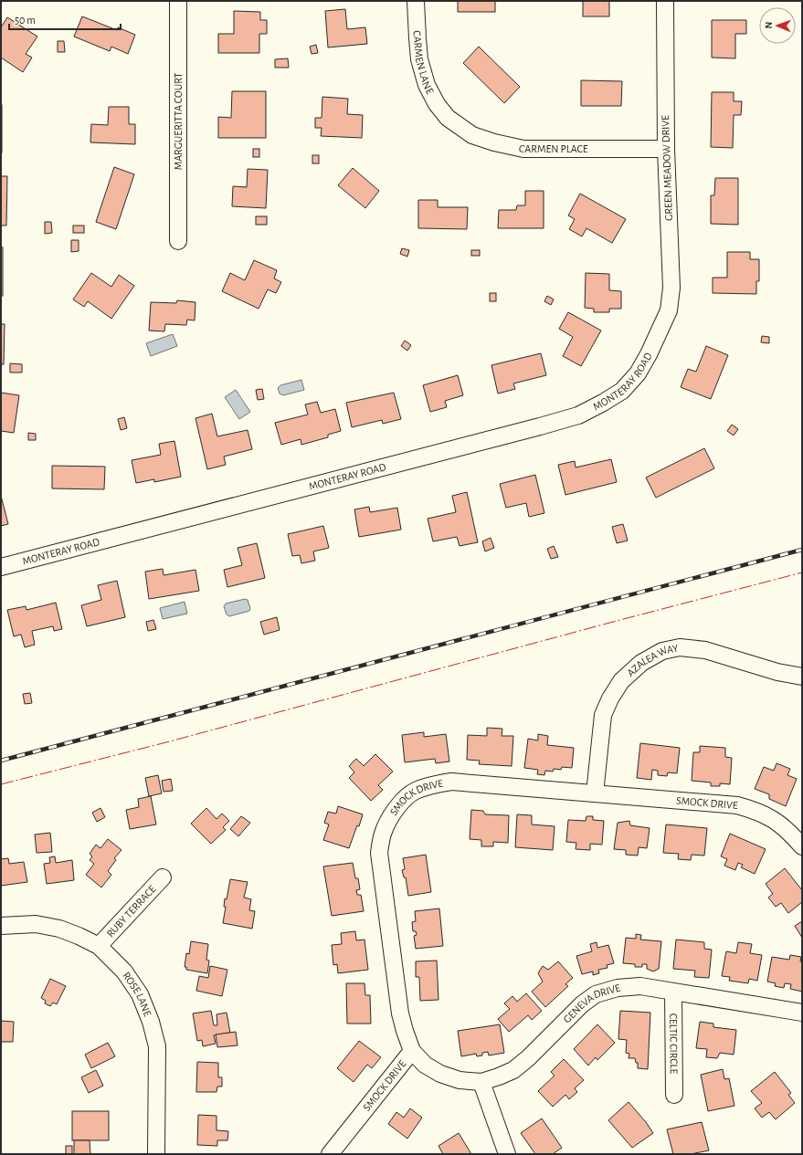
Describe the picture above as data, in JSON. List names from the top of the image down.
{
  "streets": {
    "street": [
      "CARMEN LANE",
      "MARGUERITTA COURT",
      "CARMEN PLACE",
      "GREEN MEADOW DRIVE",
      "MONTERAY ROAD",
      "AZALEA WAY",
      "SMOCK DRIVE",
      "RUBY TERRACE",
      "ROSE LANE",
      "GENEVA DRIVE",
      "CELTIC CIRCLE"
    ]
  },
  "crossings": [
    ["CARMEN LANE", "CARMEN PLACE"],
    ["CARMEN PLACE", "GREEN MEADOW DRIVE"],
    ["GREEN MEADOW DRIVE", "MONTERAY ROAD"],
    ["AZALEA WAY", "SMOCK DRIVE"],
    ["SMOCK DRIVE", "GENEVA DRIVE"],
    ["RUBY TERRACE", "ROSE LANE"],
    ["GENEVA DRIVE", "CELTIC CIRCLE"]
  ],
  "scale_bar": "50 m",
  "north": "left"
}
